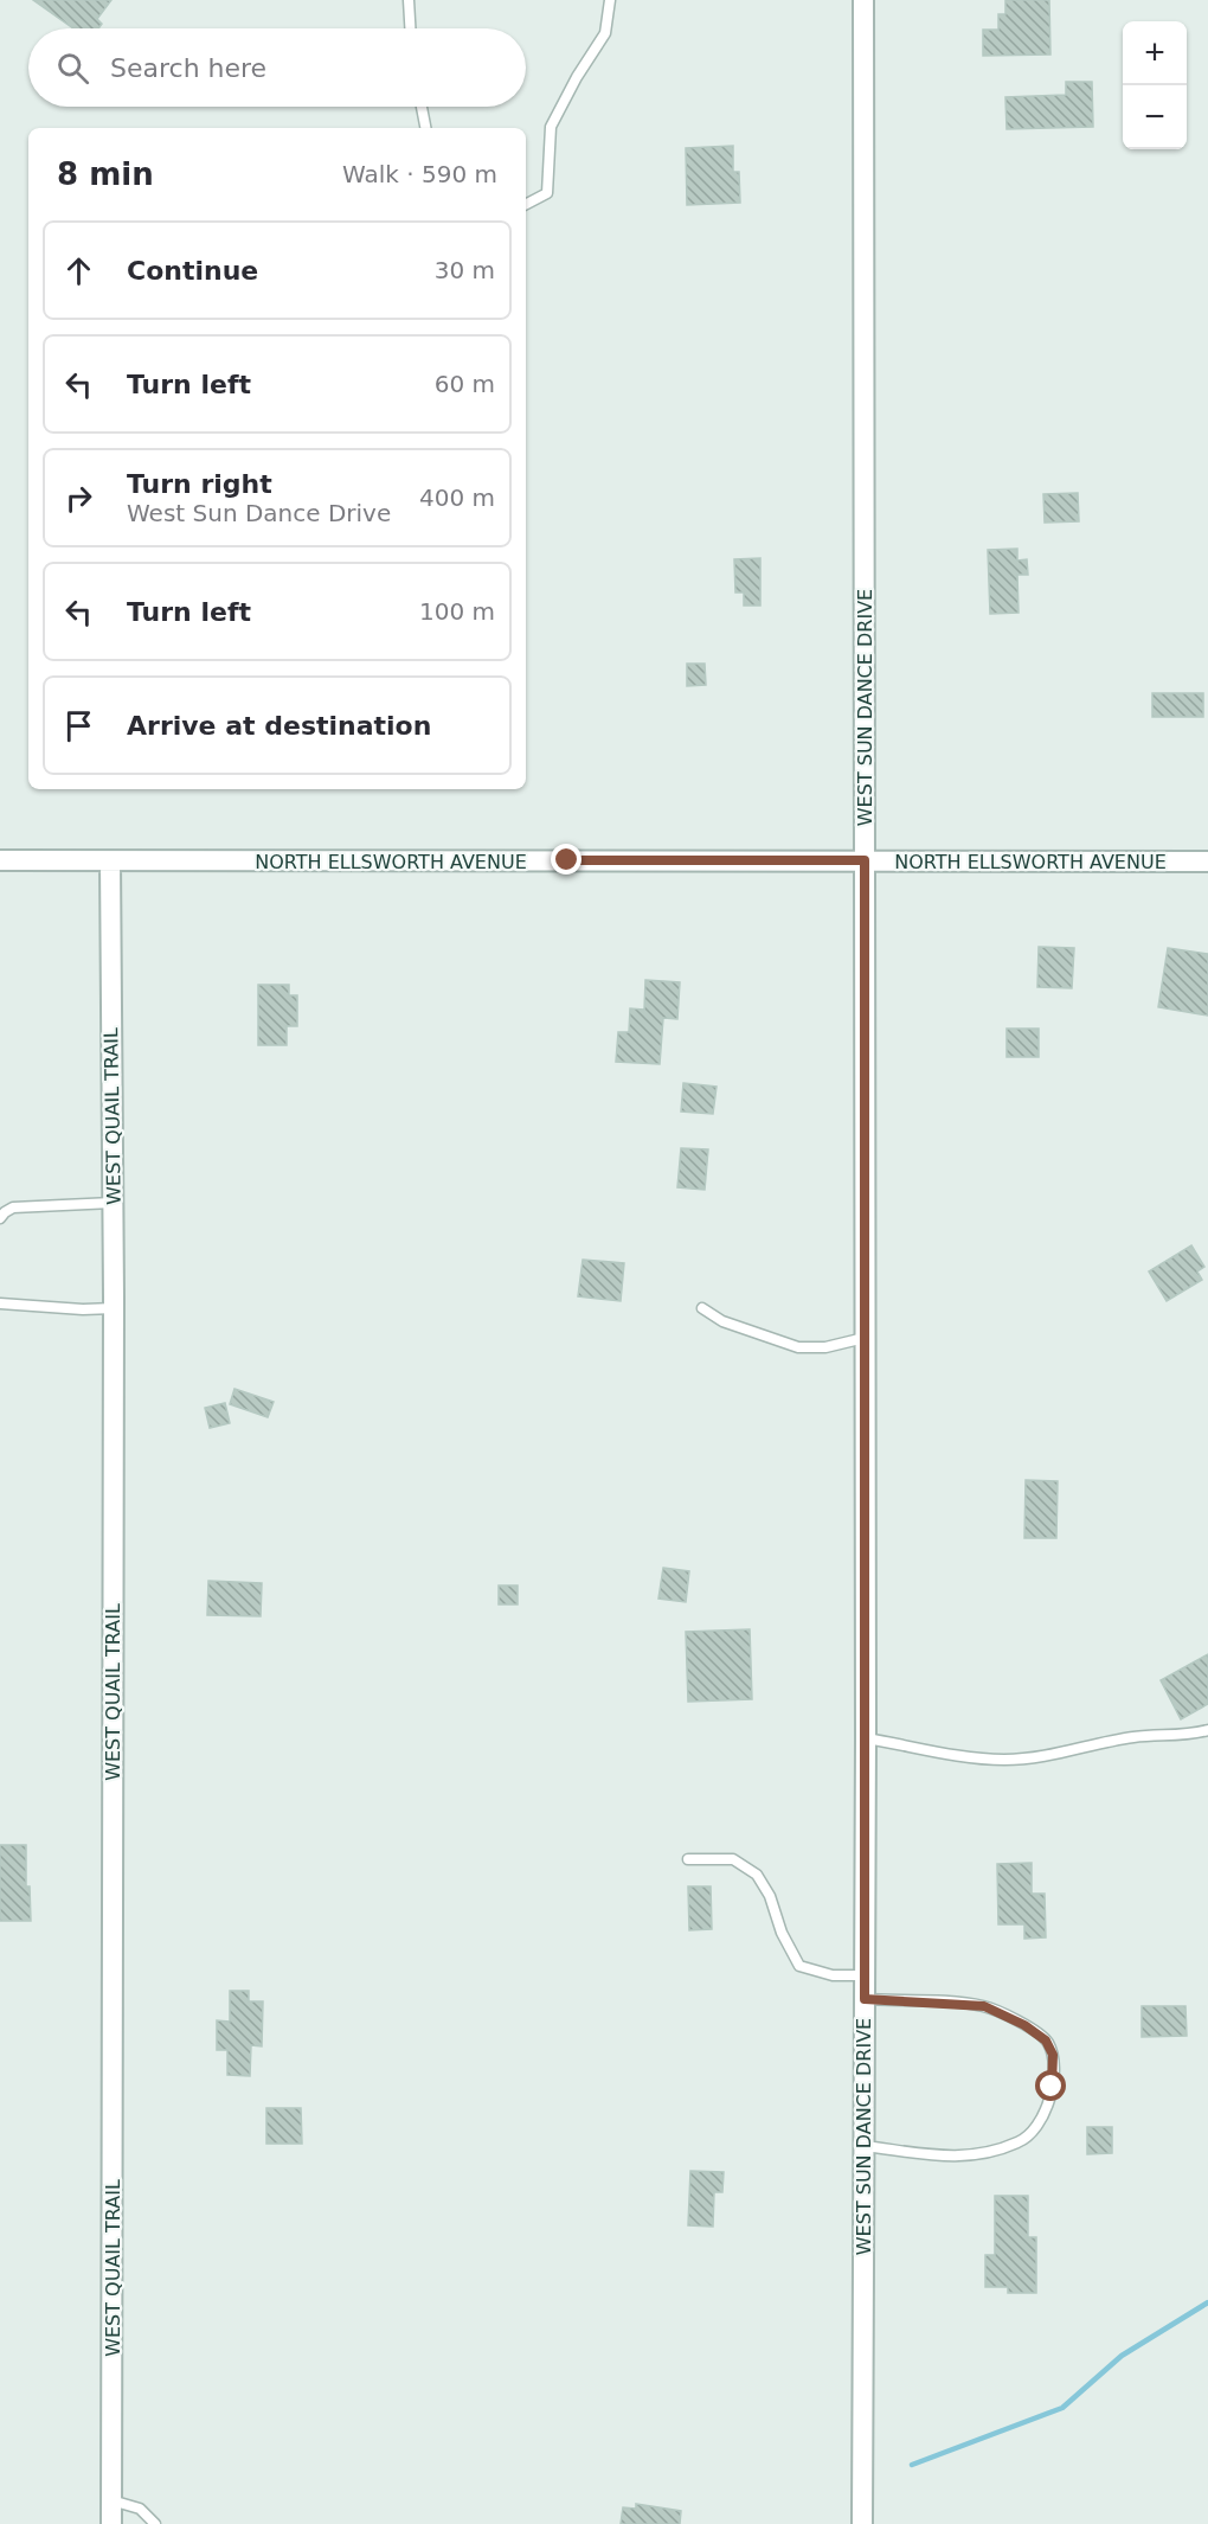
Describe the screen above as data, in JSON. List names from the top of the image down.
{
  "streets": {
    "street": ["WEST SUN DANCE DRIVE", "NORTH ELLSWORTH AVENUE", "WEST QUAIL TRAIL"]
  },
  "crossings": [
    ["WEST SUN DANCE DRIVE", "NORTH ELLSWORTH AVENUE"],
    ["NORTH ELLSWORTH AVENUE", "WEST QUAIL TRAIL"]
  ],
  "page": {
    "map_buttons": ["+", "−"],
    "search": "Search here",
    "heading": ["8 min", "Walk · 590 m"],
    "list": [
      ["Continue", "30 m"],
      ["Turn left", "60 m"],
      ["Turn right", "West Sun Dance Drive", "400 m"],
      ["Turn left", "100 m"],
      "Arrive at destination"
    ]
  }
}
